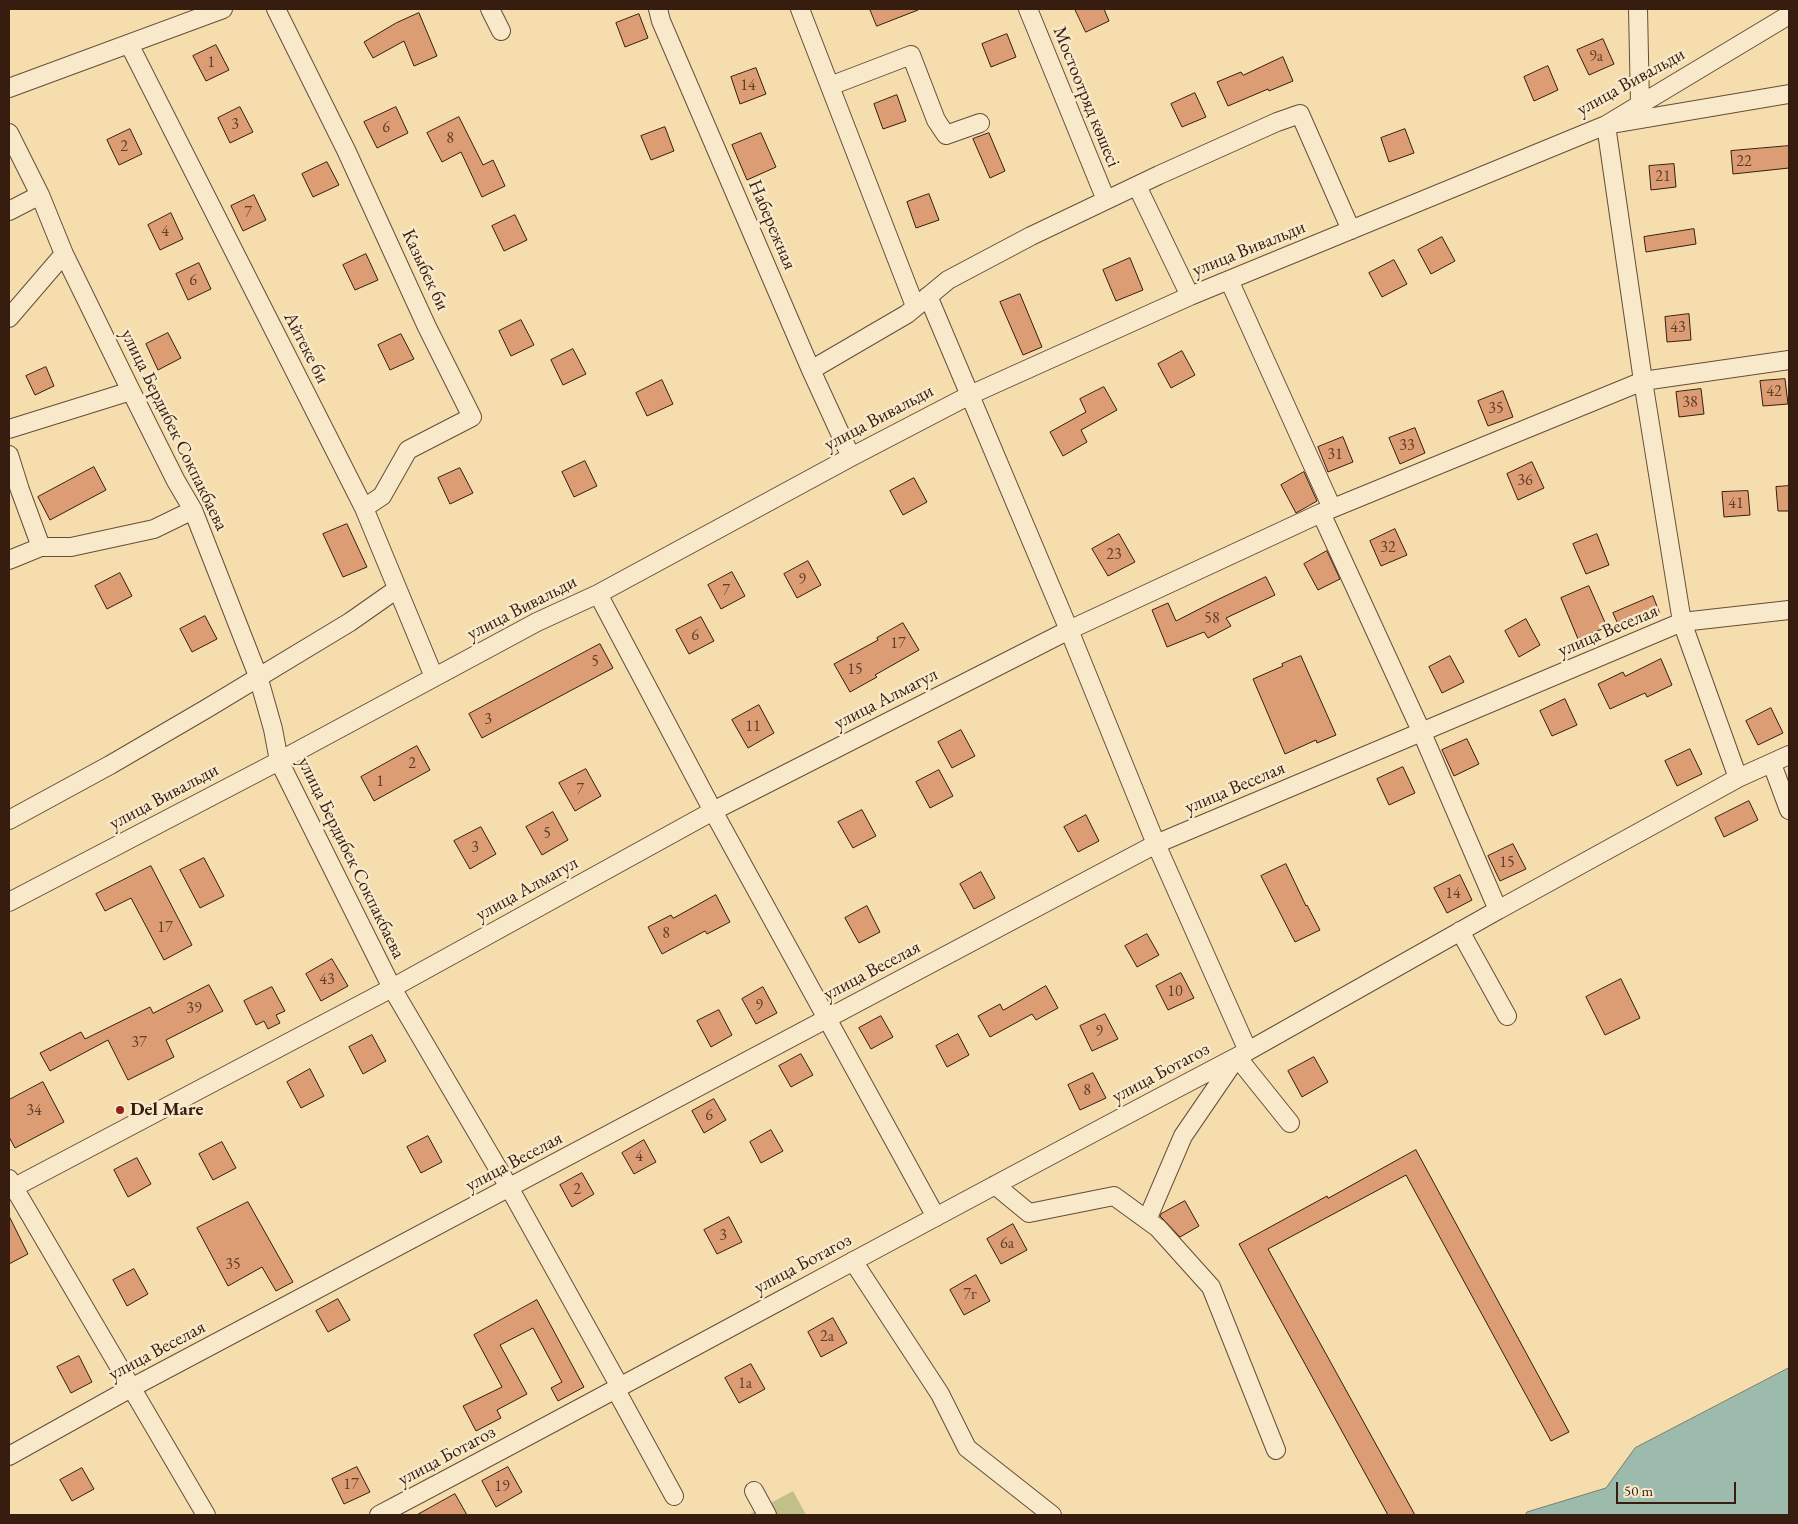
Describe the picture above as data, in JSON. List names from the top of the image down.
{
  "streets": {
    "street": [
      "улица Вивальди",
      "Мостоотряд көшесі",
      "Набережная",
      "Казыбек би",
      "Айтеке би",
      "улица Бердибек Сокпакбаева",
      "улица Веселая",
      "улица Алмагул",
      "улица Ботагоз"
    ]
  },
  "crossings": [
    ["улица Вивальди", "Набережная"],
    ["улица Вивальди", "Айтеке би"],
    ["улица Вивальди", "улица Бердибек Сокпакбаева"],
    ["Казыбек би", "Айтеке би"],
    ["улица Бердибек Сокпакбаева", "улица Веселая"],
    ["улица Бердибек Сокпакбаева", "улица Алмагул"],
    ["улица Бердибек Сокпакбаева", "улица Ботагоз"]
  ],
  "places": ["Del Mare"],
  "house_numbers": [
    "9а",
    "1",
    "14",
    "3",
    "6",
    "8",
    "2",
    "22",
    "21",
    "7",
    "4",
    "6",
    "43",
    "42",
    "38",
    "35",
    "33",
    "31",
    "36",
    "41",
    "32",
    "23",
    "9",
    "7",
    "58",
    "6",
    "17",
    "5",
    "15",
    "3",
    "11",
    "2",
    "1",
    "7",
    "5",
    "3",
    "15",
    "14",
    "17",
    "8",
    "43",
    "10",
    "9",
    "39",
    "9",
    "37",
    "8",
    "34",
    "6",
    "4",
    "2",
    "3",
    "6а",
    "35",
    "7г",
    "2а",
    "1а",
    "17",
    "19"
  ],
  "scale_bar": "50 m"
}
